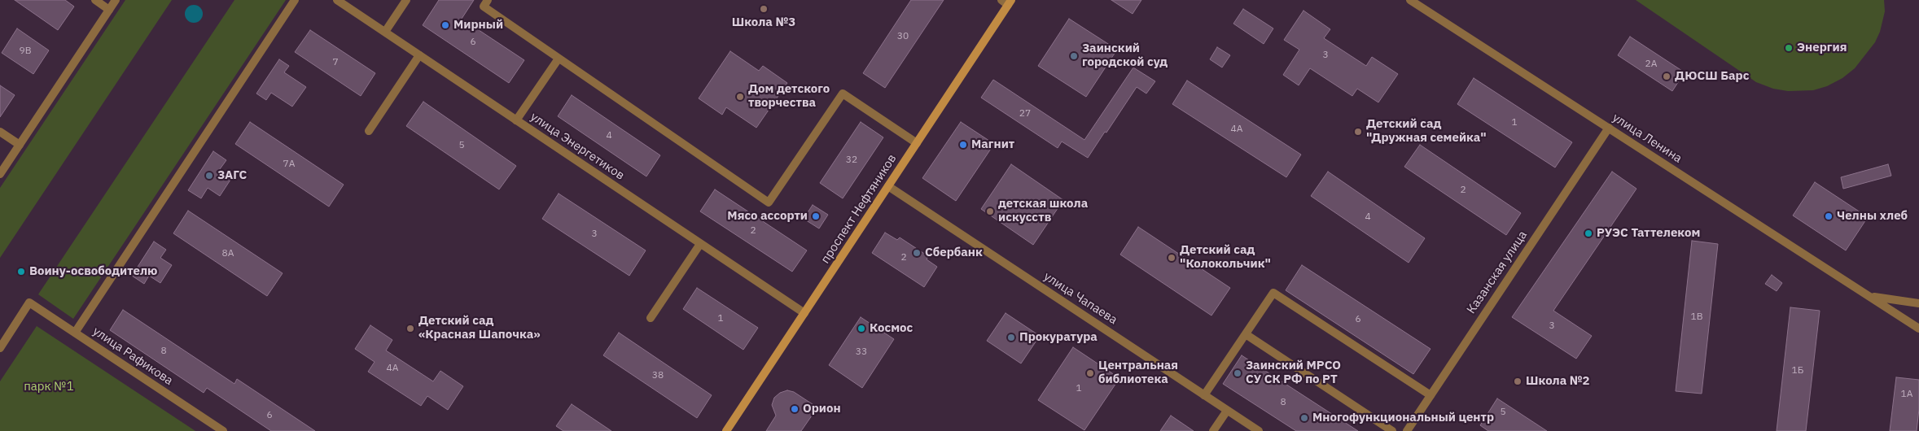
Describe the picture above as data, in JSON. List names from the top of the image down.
{
  "streets": {
    "main road": ["проспект Нефтяников"],
    "street": [
      "улица Ленина",
      "улица Энергетиков",
      "Казанская улица",
      "улица Чапаева",
      "улица Рафикова"
    ]
  },
  "crossings": [
    ["улица Ленина", "Казанская улица"],
    ["улица Энергетиков", "проспект Нефтяников"],
    ["проспект Нефтяников", "улица Чапаева"]
  ],
  "parks": ["парк №1"],
  "places": [
    "Школа №3",
    "Мирный",
    "Энергия",
    "Заинский городской суд",
    "ДЮСШ Барс",
    "Дом детского творчества",
    "Детский сад \"Дружная семейка\"",
    "Магнит",
    "ЗАГС",
    "детская школа искусств",
    "Мясо ассорти",
    "Челны хлеб",
    "РУЭС Таттелеком",
    "Сбербанк",
    "Детский сад \"Колокольчик\"",
    "Воину-освободителю",
    "Детский сад «Красная Шапочка»",
    "Космос",
    "Прокуратура",
    "Центральная библиотека",
    "Заинский МРСО СУ СК РФ по РТ",
    "Школа №2",
    "Орион",
    "Многофункциональный центр"
  ],
  "house_numbers": [
    "30",
    "6",
    "9В",
    "3",
    "7",
    "2А",
    "27",
    "1",
    "4А",
    "4",
    "5",
    "32",
    "7А",
    "2",
    "4",
    "2",
    "3",
    "8А",
    "2",
    "1В",
    "1",
    "6",
    "3",
    "8",
    "33",
    "4А",
    "1Б",
    "38",
    "1",
    "1А",
    "8",
    "5",
    "6"
  ]
}
